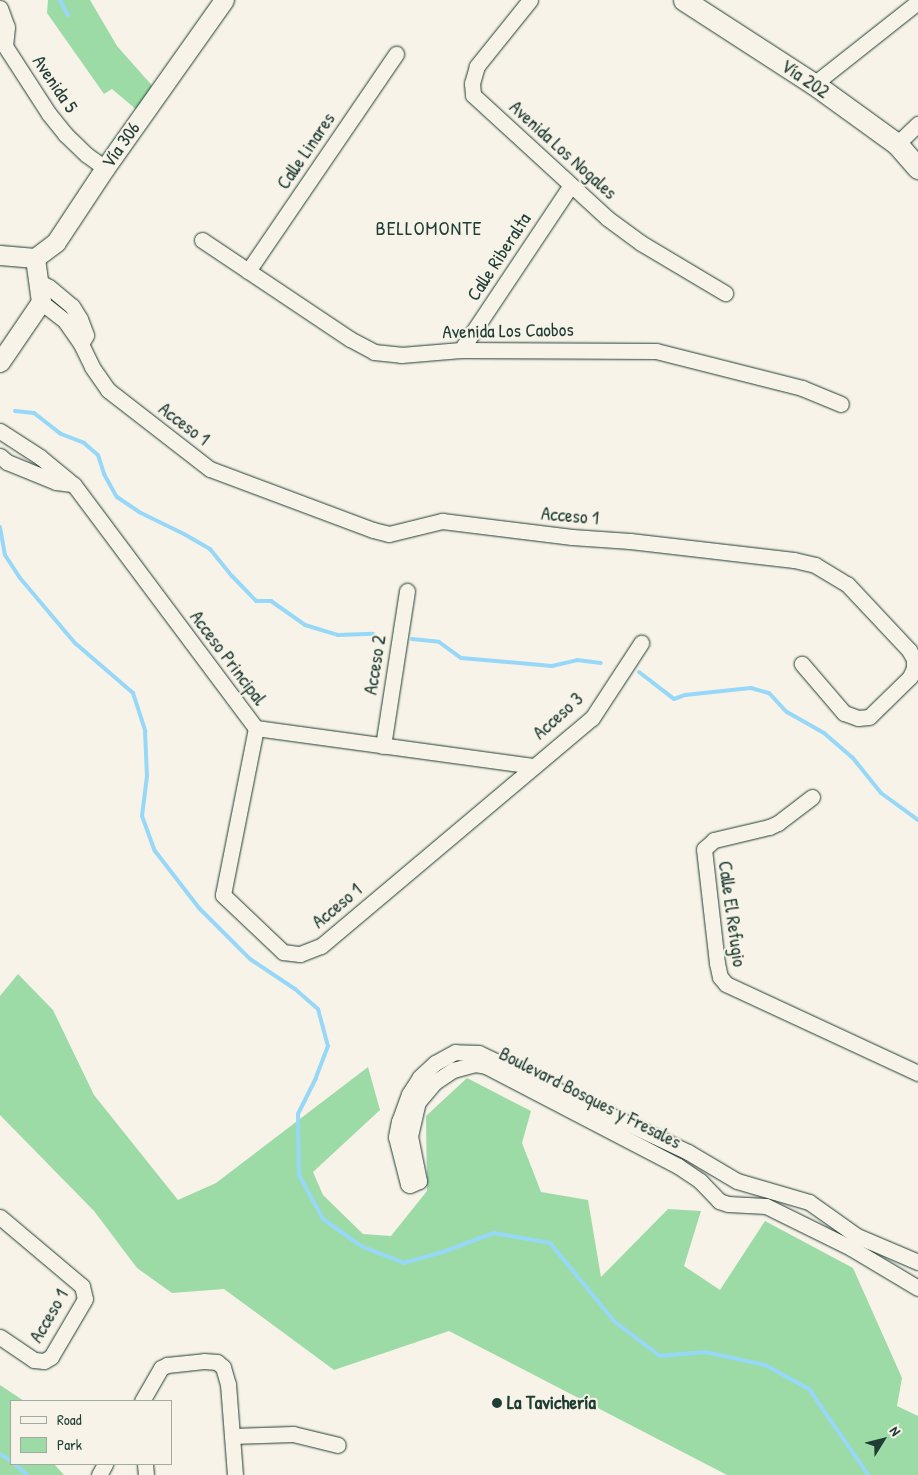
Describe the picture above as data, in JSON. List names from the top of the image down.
{
  "streets": {
    "main road": ["Vía 202"],
    "street": [
      "Avenida 5",
      "Vía 306",
      "Avenida Los Nogales",
      "Calle Linares",
      "Calle Riberalta",
      "Avenida Los Caobos",
      "Acceso 1",
      "Acceso Principal",
      "Acceso 2",
      "Acceso 3",
      "Calle El Refugio",
      "Boulevard Bosques y Fresales"
    ]
  },
  "crossings": [
    ["Avenida 5", "Vía 306"],
    ["Avenida Los Nogales", "Calle Riberalta"],
    ["Calle Linares", "Avenida Los Caobos"],
    ["Calle Riberalta", "Avenida Los Caobos"],
    ["Acceso 1", "Acceso Principal"],
    ["Acceso 1", "Acceso 3"],
    ["Acceso Principal", "Acceso 2"],
    ["Acceso Principal", "Acceso 3"]
  ],
  "districts": ["BELLOMONTE"],
  "places": ["La Tavichería"],
  "legend": ["Road", "Park"],
  "north": "top right"
}
